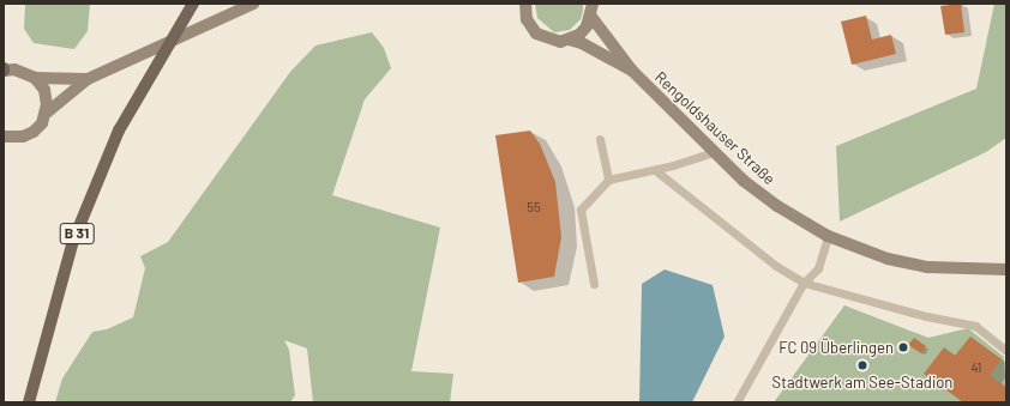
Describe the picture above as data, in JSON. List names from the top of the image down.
{
  "streets": {
    "main road": ["B 31"],
    "street": ["Rengoldshauser Straße"]
  },
  "places": ["FC 09 Überlingen", "Stadtwerk am See-Stadion"],
  "house_numbers": ["55", "41"]
}
